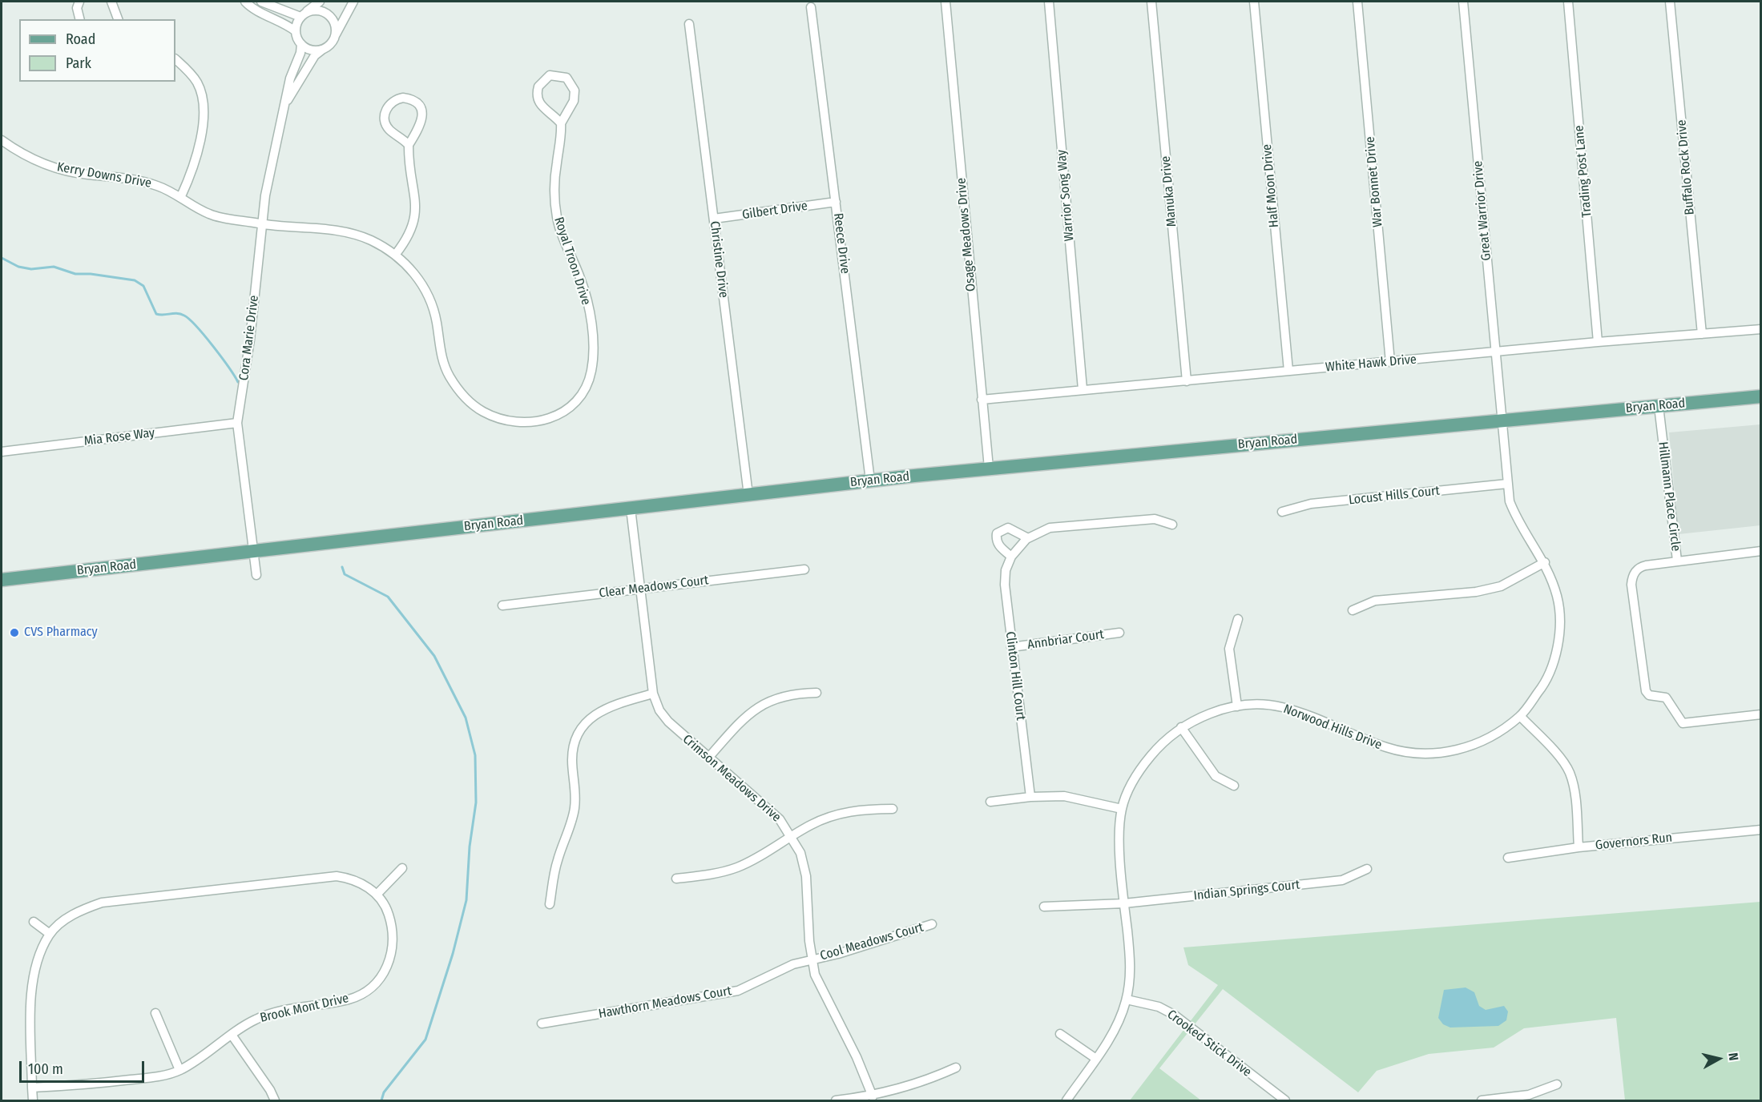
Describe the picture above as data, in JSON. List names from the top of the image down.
{
  "streets": {
    "main road": ["Bryan Road"],
    "street": [
      "Buffalo Rock Drive",
      "Trading Post Lane",
      "Kerry Downs Drive",
      "War Bonnet Drive",
      "Half Moon Drive",
      "Manuka Drive",
      "Warrior Song Way",
      "Gilbert Drive",
      "Great Warrior Drive",
      "Osage Meadows Drive",
      "Reece Drive",
      "Christine Drive",
      "Royal Troon Drive",
      "Cora Marie Drive",
      "White Hawk Drive",
      "Mia Rose Way",
      "Locust Hills Court",
      "Hillmann Place Circle",
      "Clear Meadows Court",
      "Annbriar Court",
      "Clinton Hill Court",
      "Norwood Hills Drive",
      "Crimson Meadows Drive",
      "Governors Run",
      "Indian Springs Court",
      "Cool Meadows Court",
      "Hawthorn Meadows Court",
      "Brook Mont Drive",
      "Crooked Stick Drive"
    ]
  },
  "crossings": [
    ["Buffalo Rock Drive", "White Hawk Drive"],
    ["Trading Post Lane", "White Hawk Drive"],
    ["Kerry Downs Drive", "Royal Troon Drive"],
    ["Kerry Downs Drive", "Cora Marie Drive"],
    ["War Bonnet Drive", "White Hawk Drive"],
    ["Half Moon Drive", "White Hawk Drive"],
    ["Manuka Drive", "White Hawk Drive"],
    ["Warrior Song Way", "White Hawk Drive"],
    ["Gilbert Drive", "Reece Drive"],
    ["Gilbert Drive", "Christine Drive"],
    ["Great Warrior Drive", "White Hawk Drive"],
    ["Great Warrior Drive", "Bryan Road"],
    ["Great Warrior Drive", "Norwood Hills Drive"],
    ["Osage Meadows Drive", "White Hawk Drive"],
    ["Osage Meadows Drive", "Bryan Road"],
    ["Reece Drive", "Bryan Road"],
    ["Christine Drive", "Bryan Road"],
    ["Royal Troon Drive", "Cora Marie Drive"],
    ["Cora Marie Drive", "Bryan Road"],
    ["Cora Marie Drive", "Mia Rose Way"],
    ["Bryan Road", "Hillmann Place Circle"],
    ["Bryan Road", "Norwood Hills Drive"],
    ["Bryan Road", "Crimson Meadows Drive"],
    ["Locust Hills Court", "Norwood Hills Drive"],
    ["Clear Meadows Court", "Crimson Meadows Drive"],
    ["Annbriar Court", "Clinton Hill Court"],
    ["Norwood Hills Drive", "Indian Springs Court"],
    ["Norwood Hills Drive", "Crooked Stick Drive"],
    ["Crimson Meadows Drive", "Cool Meadows Court"],
    ["Crimson Meadows Drive", "Hawthorn Meadows Court"],
    ["Cool Meadows Court", "Hawthorn Meadows Court"]
  ],
  "places": ["CVS Pharmacy"],
  "legend": ["Road", "Park"],
  "scale_bar": "100 m",
  "north": "right"
}
